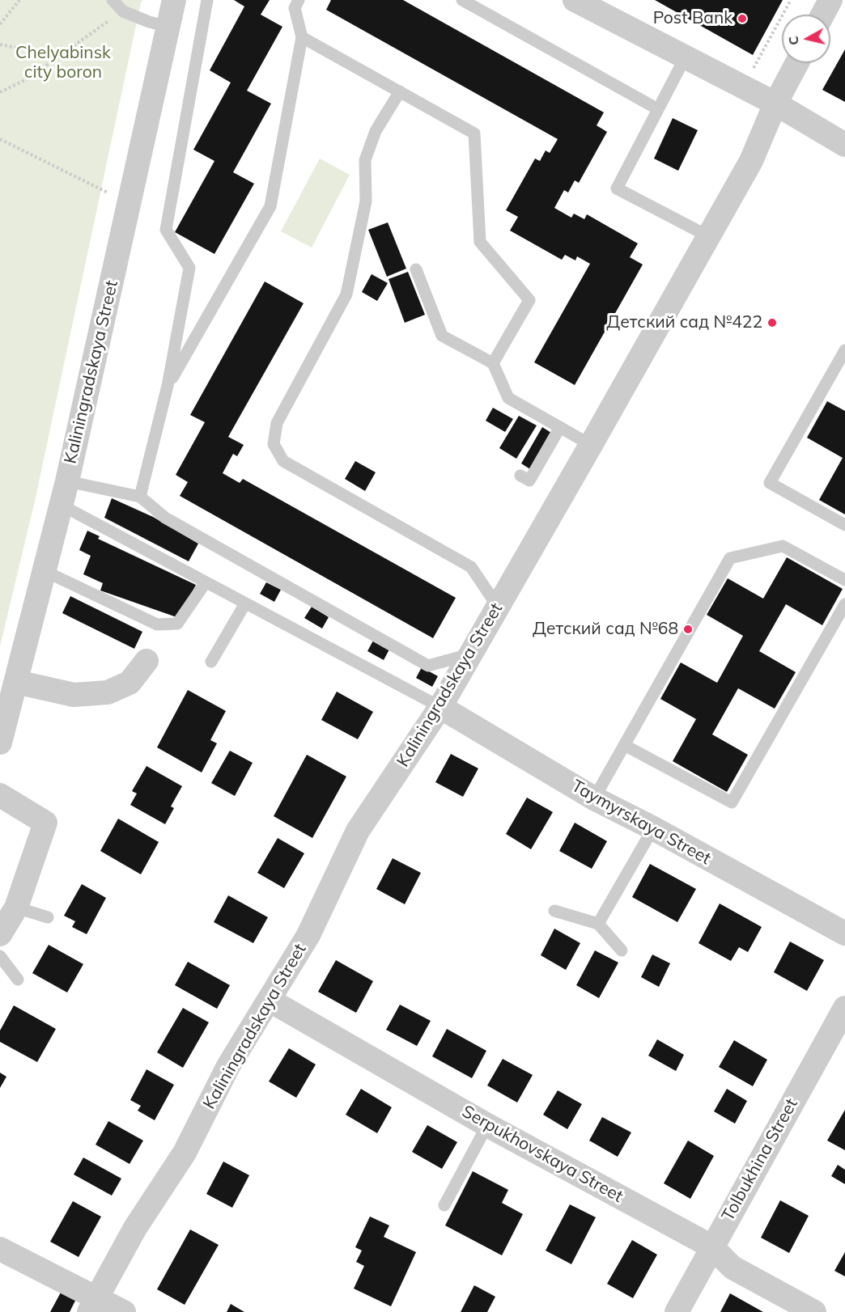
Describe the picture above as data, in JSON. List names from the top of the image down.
{
  "streets": {
    "street": [
      "Kaliningradskaya Street",
      "Taymyrskaya Street",
      "Serpukhovskaya Street",
      "Tolbukhina Street"
    ]
  },
  "crossings": [
    ["Kaliningradskaya Street", "Taymyrskaya Street"],
    ["Kaliningradskaya Street", "Serpukhovskaya Street"],
    ["Serpukhovskaya Street", "Tolbukhina Street"]
  ],
  "parks": ["Chelyabinsk city boron"],
  "places": ["Post Bank", "Детский сад №422", "Детский сад №68"],
  "north": "left"
}
